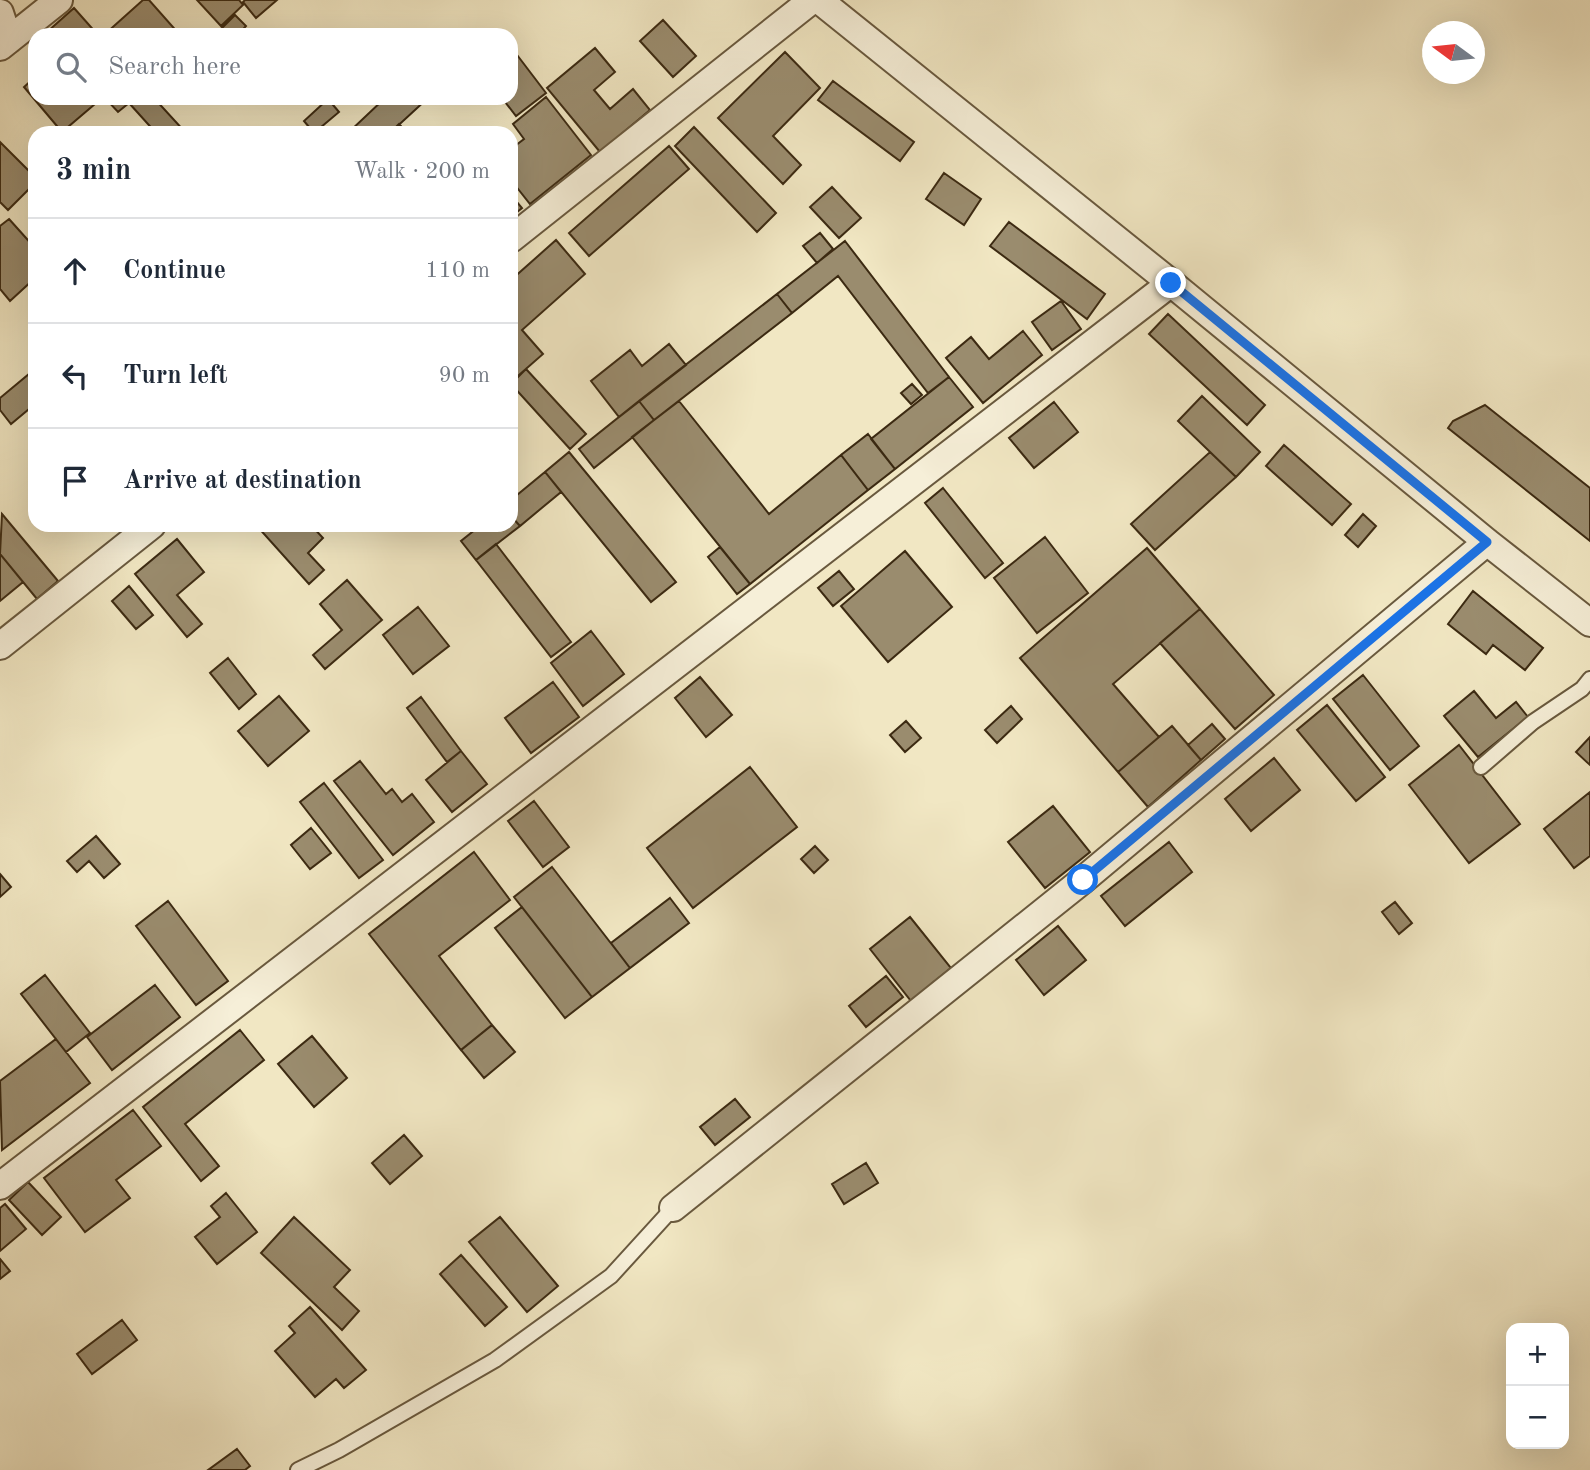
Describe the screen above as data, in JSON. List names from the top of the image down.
{
  "north": "left",
  "page": {
    "search": "Search here",
    "heading": ["3 min", "Walk · 200 m"],
    "list": [
      ["Continue", "110 m"],
      ["Turn left", "90 m"],
      "Arrive at destination"
    ],
    "map_buttons": ["+", "−"]
  }
}
